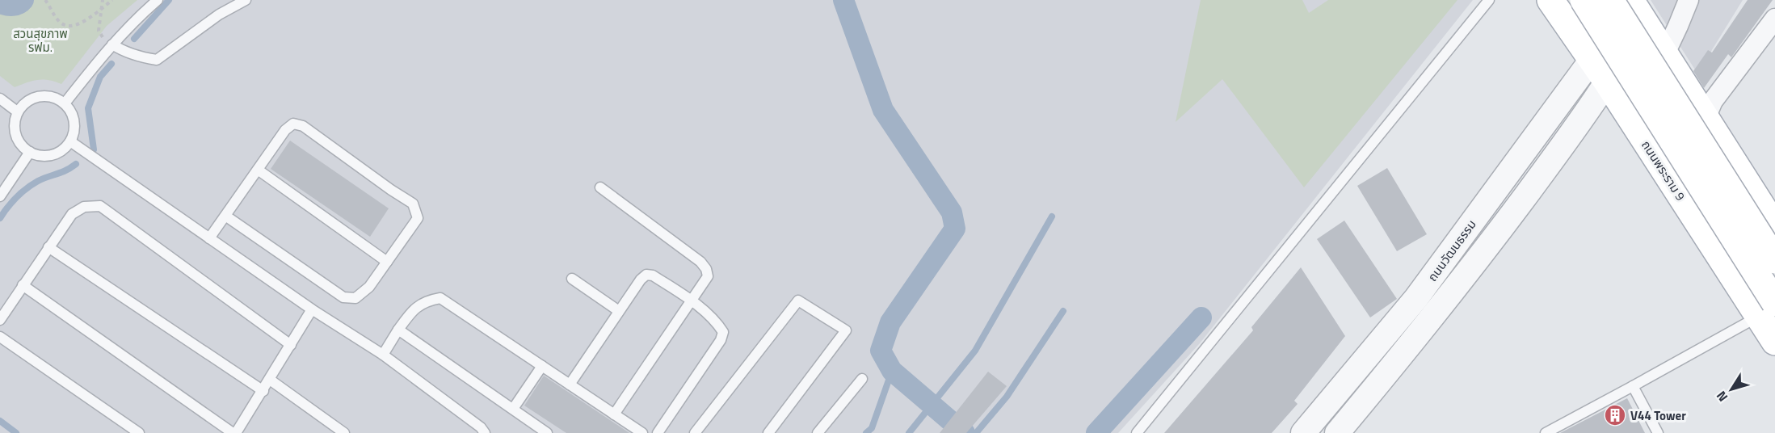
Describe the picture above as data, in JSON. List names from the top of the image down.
{
  "streets": {
    "main road": ["ถนนพระราม 9"],
    "street": ["ถนนวัฒนธรรม"]
  },
  "crossings": [
    ["ถนนพระราม 9", "ถนนวัฒนธรรม"]
  ],
  "parks": ["สวนสุขภาพ รฟม."],
  "places": {
    "building": ["V44 Tower"]
  },
  "north": "bottom left"
}
